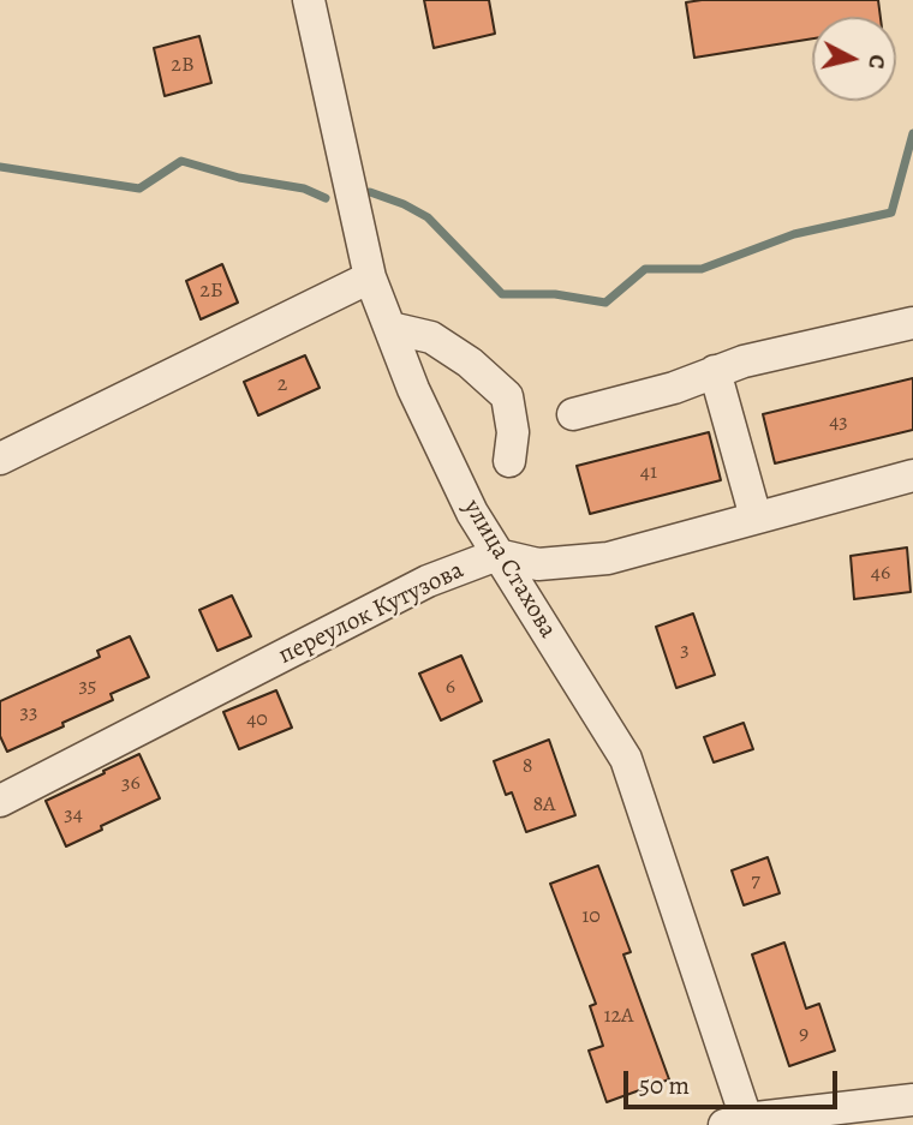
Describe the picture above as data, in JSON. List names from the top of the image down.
{
  "streets": {
    "street": ["улица Стахова", "переулок Кутузова"]
  },
  "crossings": [
    ["улица Стахова", "переулок Кутузова"]
  ],
  "house_numbers": [
    "2В",
    "2Б",
    "2",
    "43",
    "41",
    "46",
    "3",
    "35",
    "6",
    "33",
    "40",
    "8",
    "36",
    "8А",
    "34",
    "7",
    "10",
    "12А",
    "9"
  ],
  "scale_bar": "50 m",
  "north": "right"
}
